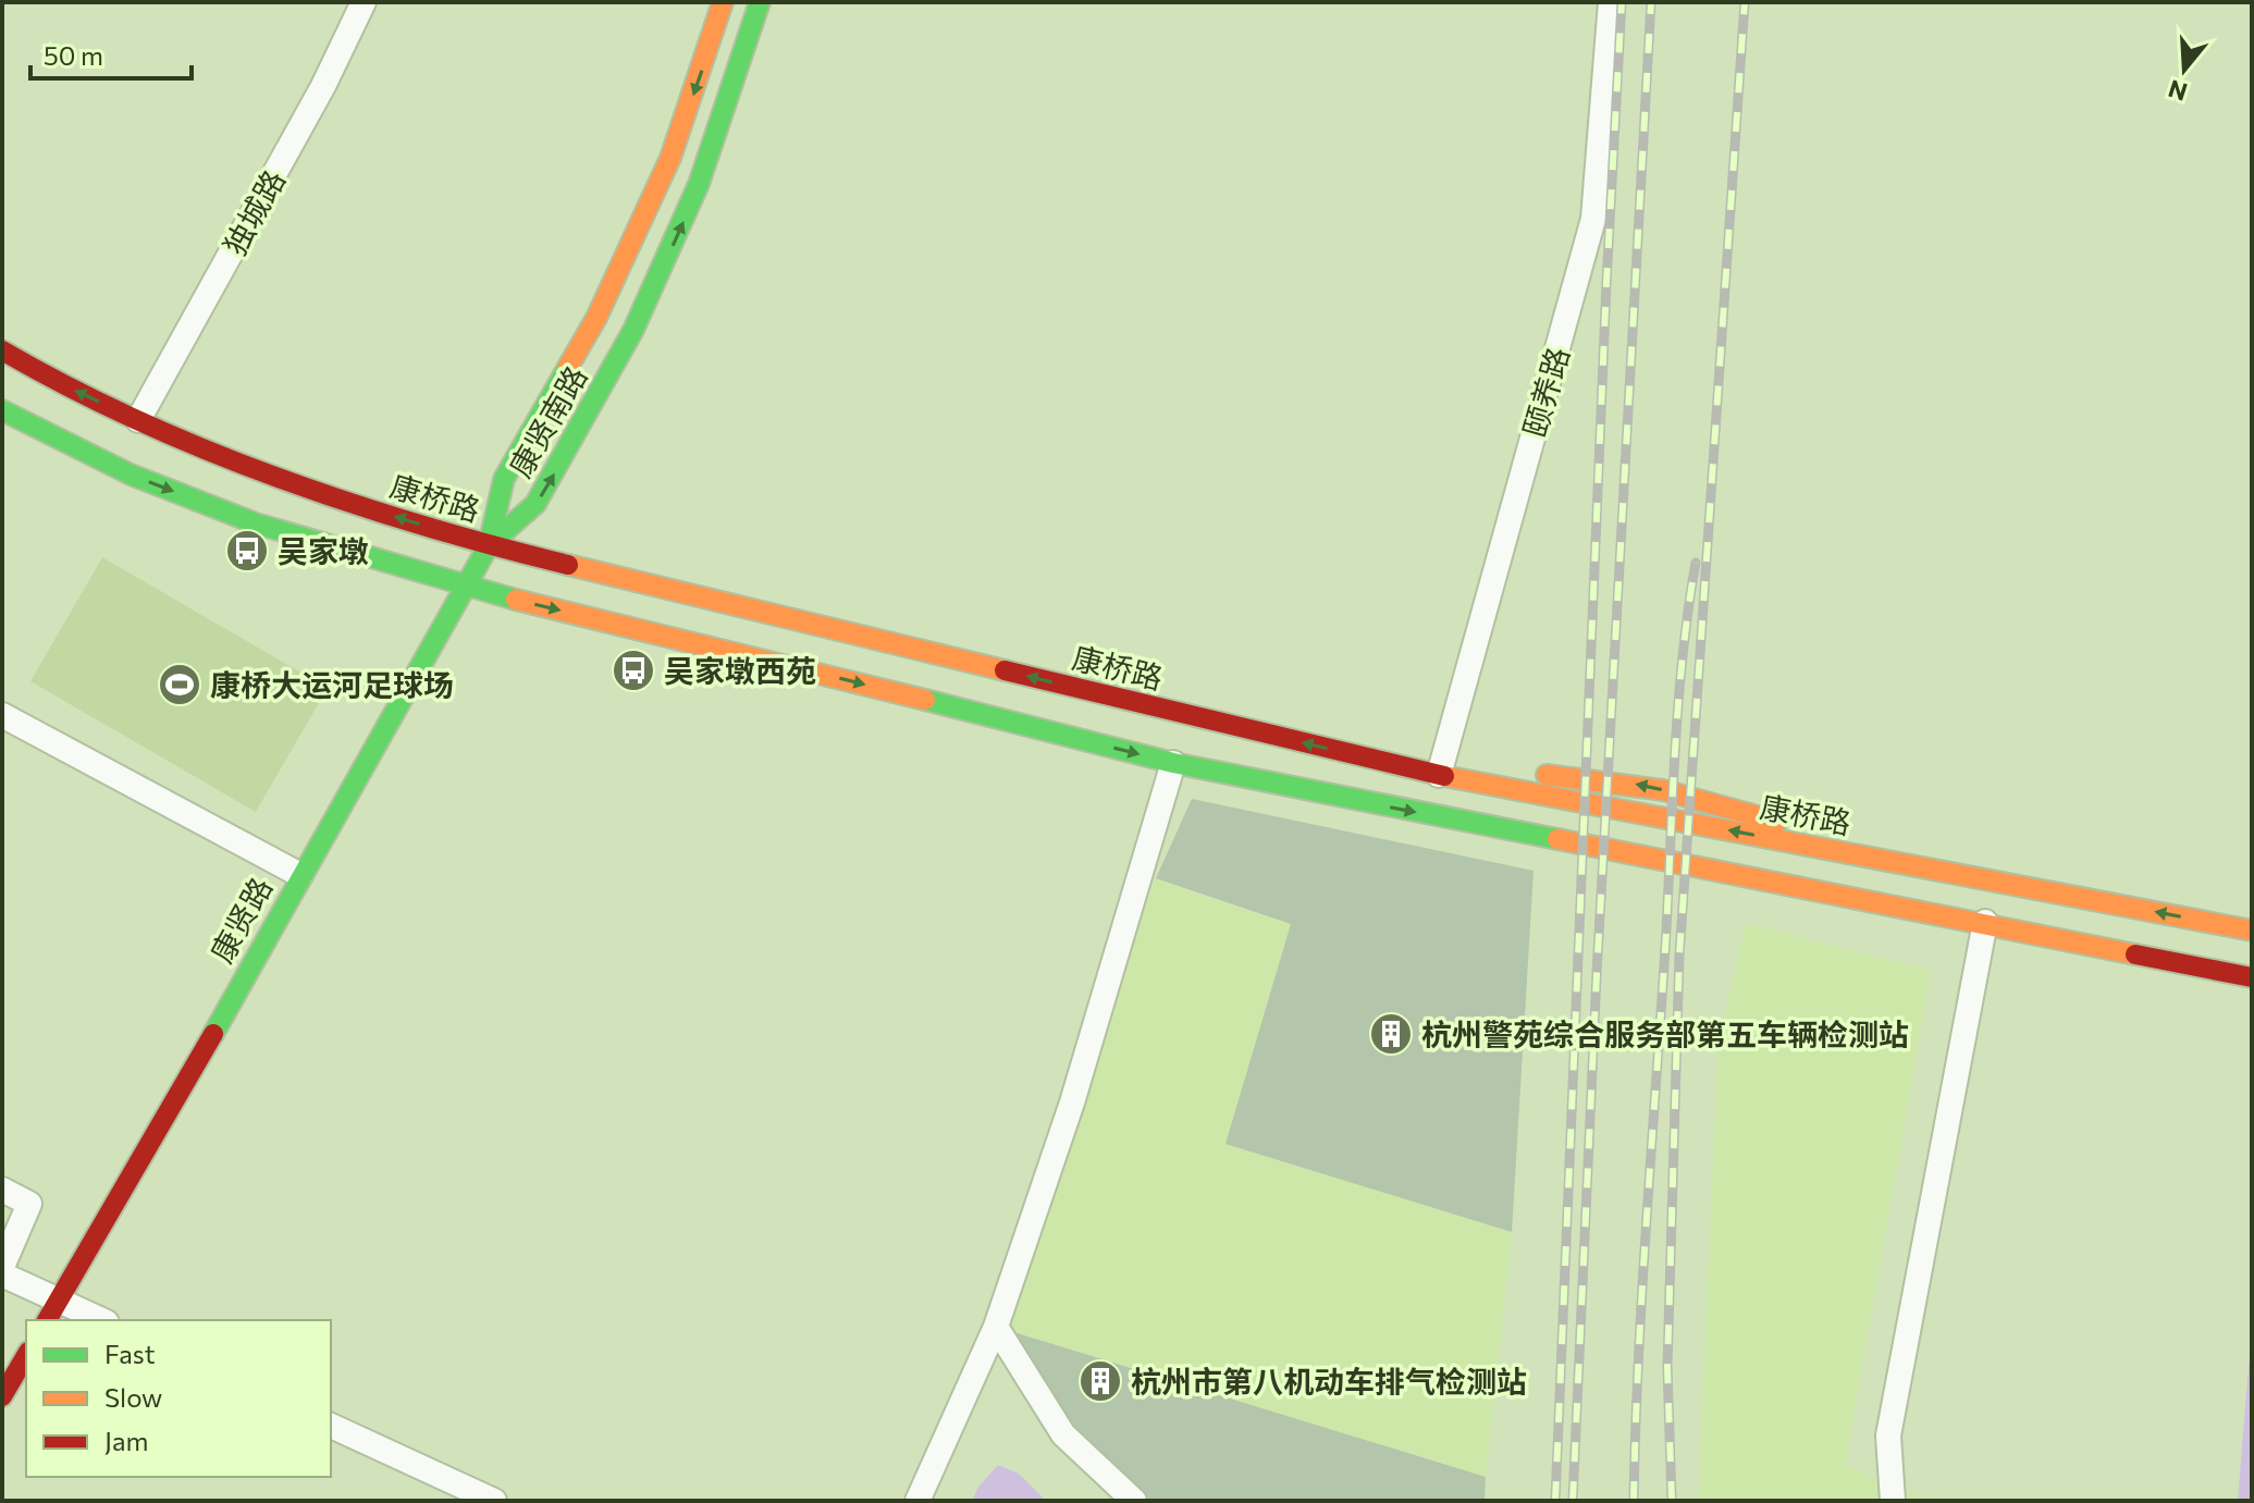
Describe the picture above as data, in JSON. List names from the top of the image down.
{
  "streets": {
    "main road": ["康贤南路", "康桥路", "康贤路"],
    "street": ["独城路", "颐养路"]
  },
  "crossings": [
    ["独城路", "康桥路"],
    ["颐养路", "康桥路"],
    ["康贤南路", "康桥路"],
    ["康贤南路", "康贤路"],
    ["康桥路", "康贤路"]
  ],
  "places": {
    "bus stop": ["吴家墩", "吴家墩西苑"],
    "sports": ["康桥大运河足球场"],
    "building": ["杭州警苑综合服务部第五车辆检测站", "杭州市第八机动车排气检测站"]
  },
  "legend": ["Fast", "Slow", "Jam"],
  "scale_bar": "50 m",
  "north": "bottom"
}
